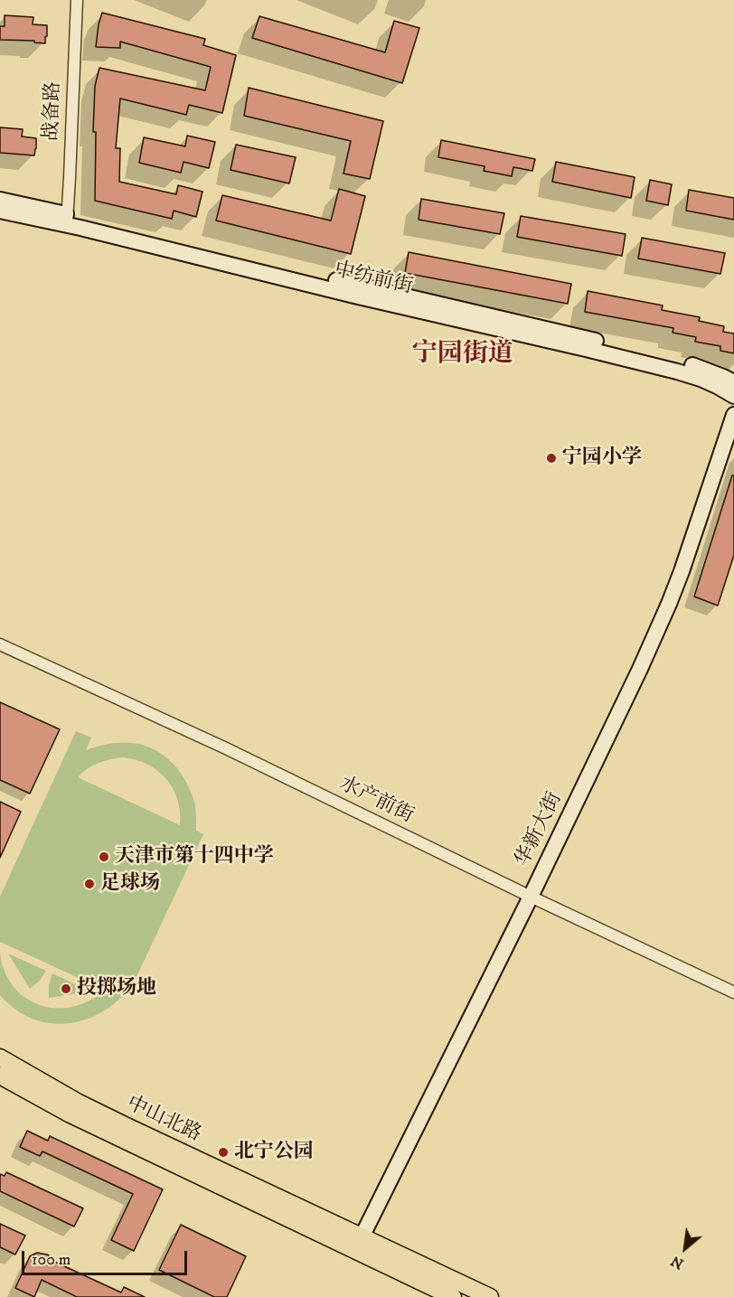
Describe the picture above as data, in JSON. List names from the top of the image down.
{
  "streets": {
    "main road": ["中山北路"],
    "street": [
      "战备路",
      "中纺前街",
      "水产前街",
      "华新大街"
    ]
  },
  "crossings": [
    ["战备路", "中纺前街"],
    ["水产前街", "华新大街"],
    ["华新大街", "中山北路"]
  ],
  "districts": ["宁园街道"],
  "places": [
    "宁园小学",
    "天津市第十四中学",
    "足球场",
    "投掷场地",
    "北宁公园"
  ],
  "scale_bar": "100 m",
  "north": "bottom left"
}
